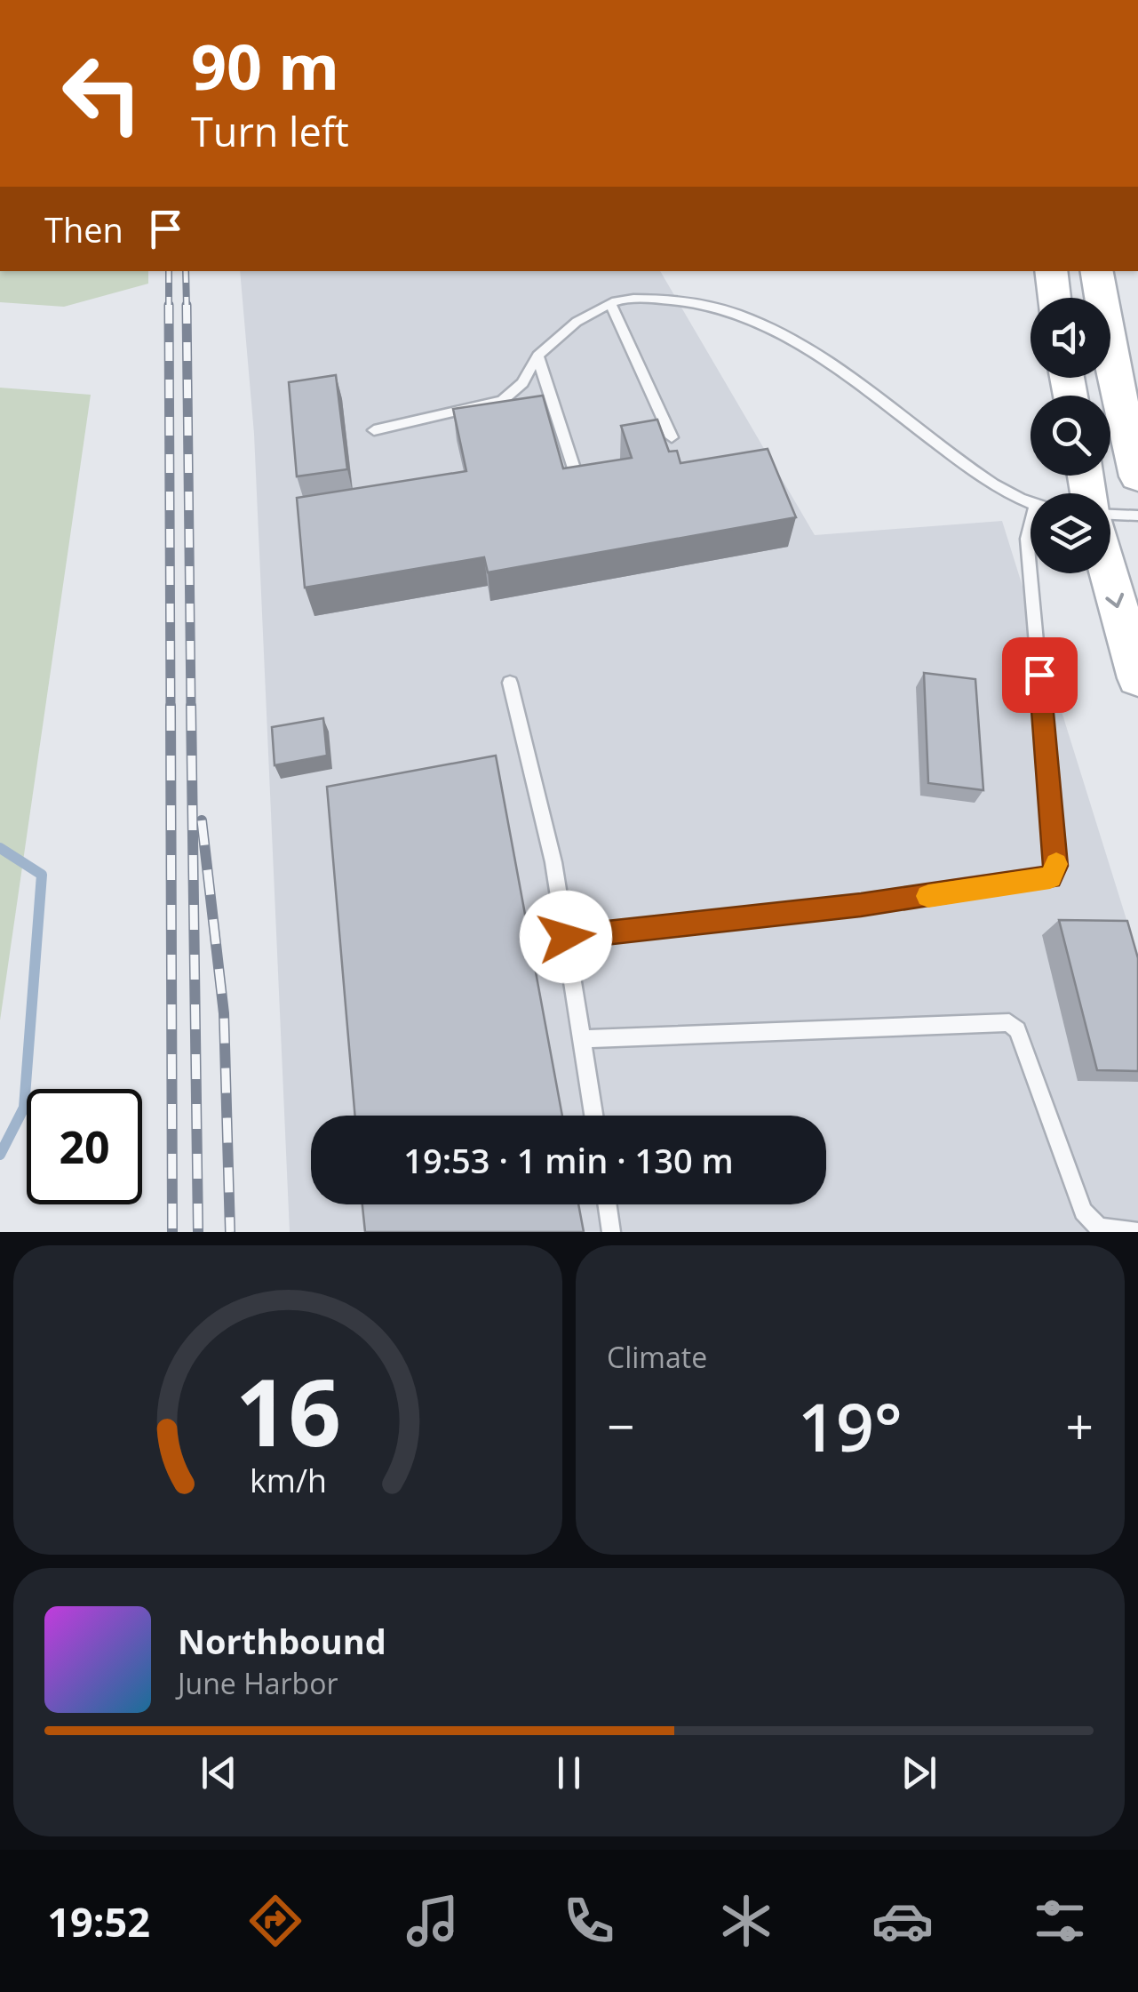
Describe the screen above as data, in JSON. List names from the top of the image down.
{
  "page": {
    "turn": ["90 m", "Turn left"],
    "then": "Then",
    "limit": "20",
    "trip": "19:53 · 1 min · 130 m",
    "tile": "Climate",
    "heat": ["−", "19°", "+"],
    "song": ["Northbound", "June Harbor"],
    "tabs": "19:52",
    "gauge": ["16", "km/h"]
  }
}
